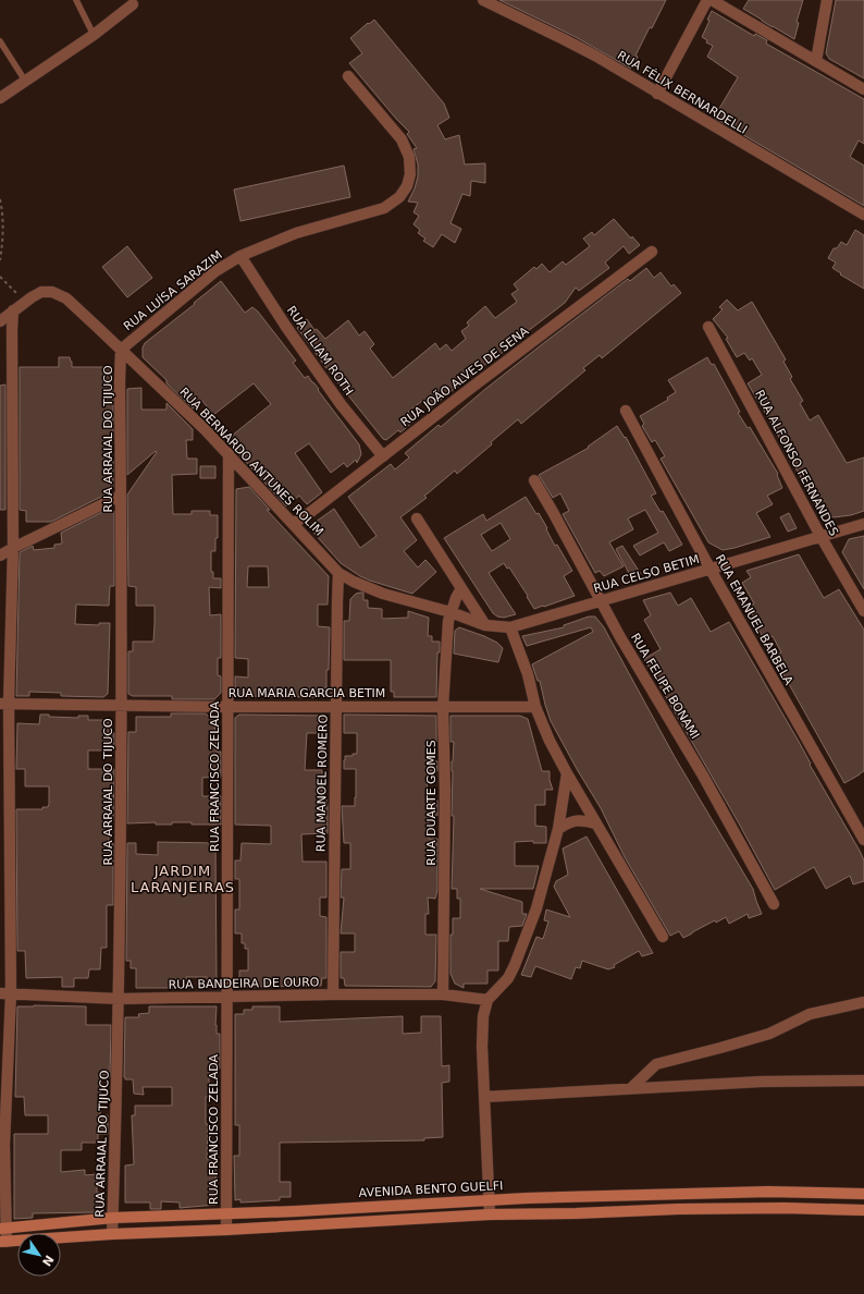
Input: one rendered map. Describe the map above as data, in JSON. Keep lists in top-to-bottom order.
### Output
{
  "streets": {
    "main road": ["AVENIDA BENTO GUELFI"],
    "street": [
      "RUA FÉLIX BERNARDELLI",
      "RUA LUÍSA SARAZIM",
      "RUA LILIAM ROTH",
      "RUA JOÃO ALVES DE SENA",
      "RUA ARRAIAL DO TIJUCO",
      "RUA BERNARDO ANTUNES ROLIM",
      "RUA ALFONSO FERNANDES",
      "RUA CELSO BETIM",
      "RUA EMANUEL BARBELA",
      "RUA FELIPE BONAMI",
      "RUA MARIA GARCIA BETIM",
      "RUA FRANCISCO ZELADA",
      "RUA MANOEL ROMERO",
      "RUA DUARTE GOMES",
      "RUA BANDEIRA DE OURO"
    ]
  },
  "crossings": [
    ["RUA LUÍSA SARAZIM", "RUA LILIAM ROTH"],
    ["RUA LUÍSA SARAZIM", "RUA ARRAIAL DO TIJUCO"],
    ["RUA LUÍSA SARAZIM", "RUA BERNARDO ANTUNES ROLIM"],
    ["RUA LILIAM ROTH", "RUA JOÃO ALVES DE SENA"],
    ["RUA JOÃO ALVES DE SENA", "RUA BERNARDO ANTUNES ROLIM"],
    ["RUA ARRAIAL DO TIJUCO", "RUA BERNARDO ANTUNES ROLIM"],
    ["RUA ARRAIAL DO TIJUCO", "RUA MARIA GARCIA BETIM"],
    ["RUA ARRAIAL DO TIJUCO", "RUA BANDEIRA DE OURO"],
    ["RUA ARRAIAL DO TIJUCO", "AVENIDA BENTO GUELFI"],
    ["RUA BERNARDO ANTUNES ROLIM", "RUA CELSO BETIM"],
    ["RUA BERNARDO ANTUNES ROLIM", "RUA FRANCISCO ZELADA"],
    ["RUA BERNARDO ANTUNES ROLIM", "RUA MANOEL ROMERO"],
    ["RUA BERNARDO ANTUNES ROLIM", "RUA DUARTE GOMES"],
    ["RUA ALFONSO FERNANDES", "RUA CELSO BETIM"],
    ["RUA CELSO BETIM", "RUA EMANUEL BARBELA"],
    ["RUA CELSO BETIM", "RUA FELIPE BONAMI"],
    ["RUA MARIA GARCIA BETIM", "RUA FRANCISCO ZELADA"],
    ["RUA MARIA GARCIA BETIM", "RUA MANOEL ROMERO"],
    ["RUA MARIA GARCIA BETIM", "RUA DUARTE GOMES"],
    ["RUA FRANCISCO ZELADA", "RUA BANDEIRA DE OURO"],
    ["RUA FRANCISCO ZELADA", "AVENIDA BENTO GUELFI"],
    ["RUA MANOEL ROMERO", "RUA BANDEIRA DE OURO"],
    ["RUA DUARTE GOMES", "RUA BANDEIRA DE OURO"]
  ],
  "districts": ["JARDIM LARANJEIRAS"],
  "north": "bottom right"
}
